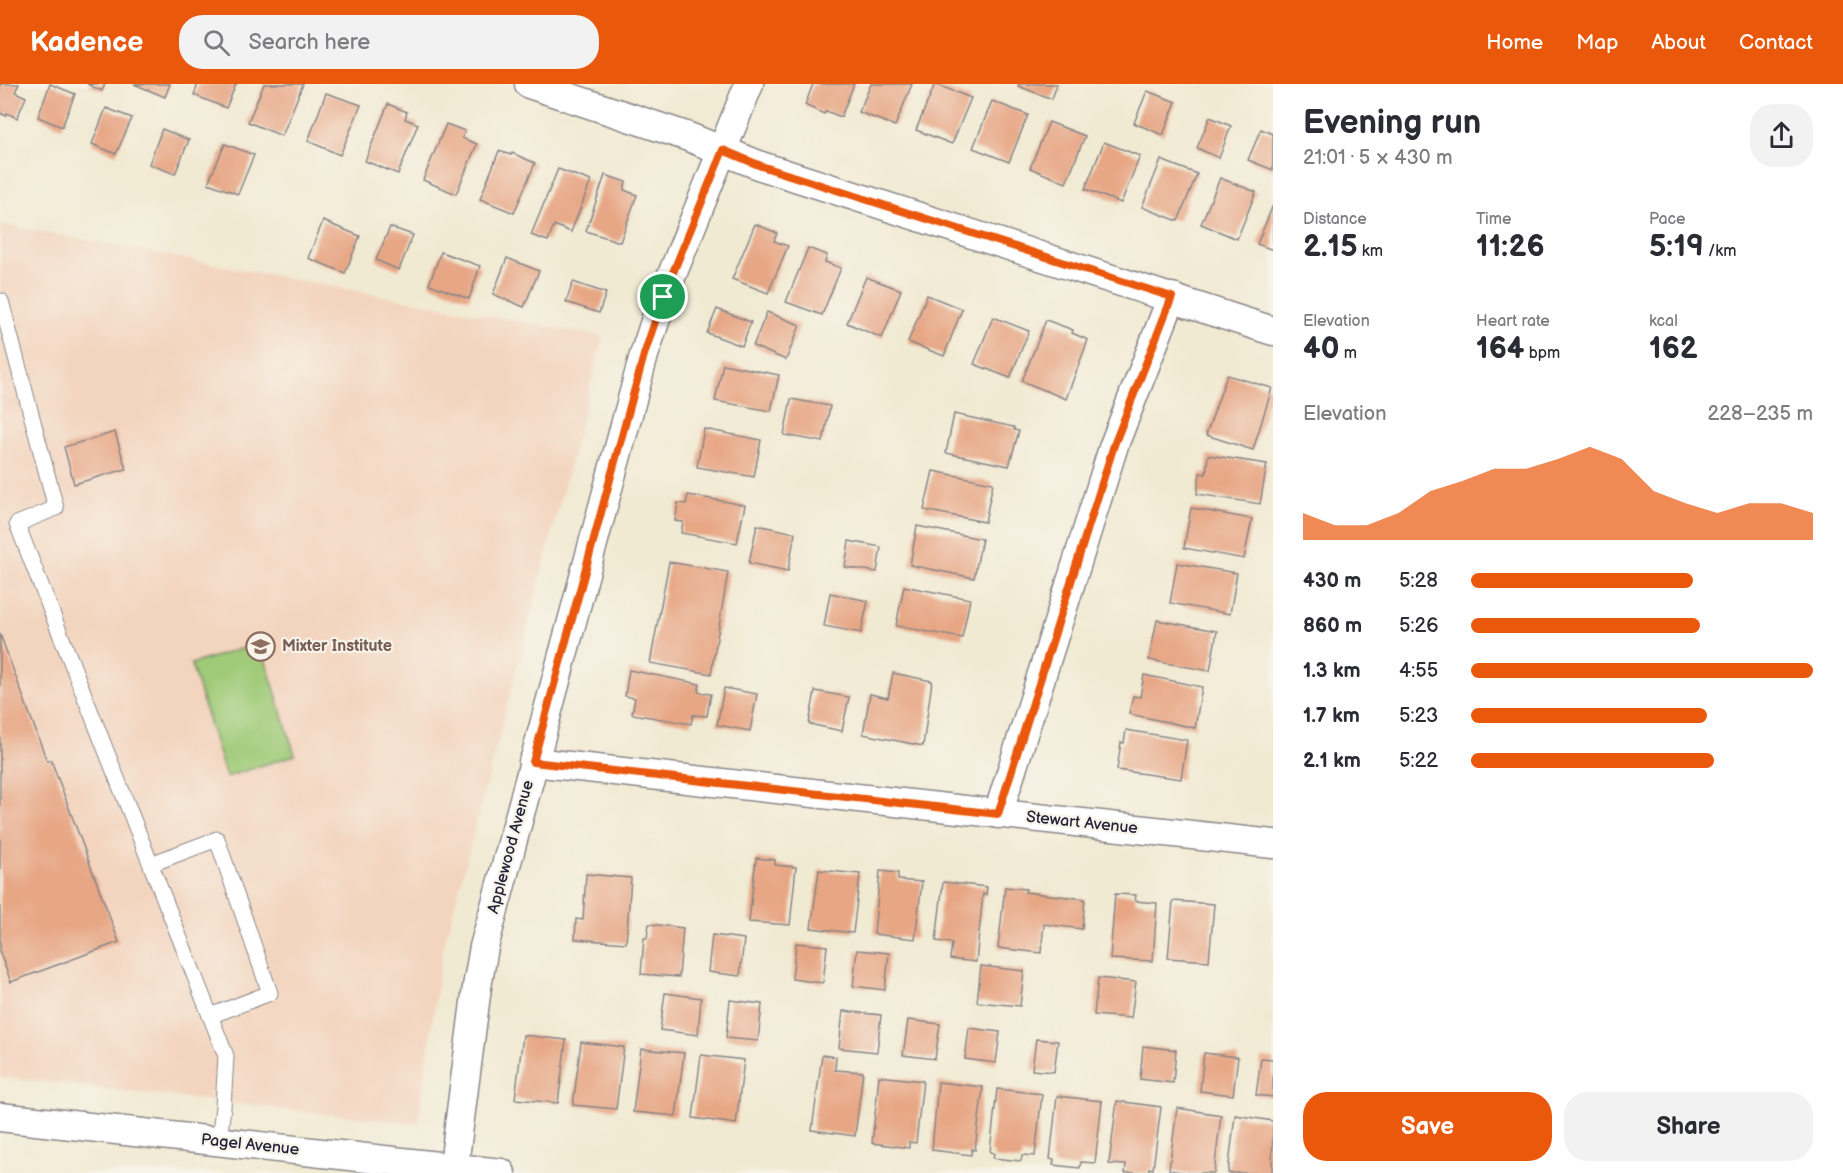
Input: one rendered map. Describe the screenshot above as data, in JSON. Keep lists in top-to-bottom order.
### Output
{
  "streets": {
    "street": ["Stewart Avenue", "Applewood Avenue", "Pagel Avenue"]
  },
  "crossings": [
    ["Stewart Avenue", "Applewood Avenue"],
    ["Applewood Avenue", "Pagel Avenue"]
  ],
  "places": {
    "school or university": ["Mixter Institute"]
  },
  "page": {
    "header": "Kadence",
    "search": "Search here",
    "nav": [
      "Home",
      "Map",
      "About",
      "Contact"
    ],
    "heading": ["Evening run", "21:01 · 5 × 430 m"],
    "stats": [
      ["Distance", "2.15 km"],
      ["Time", "11:26"],
      ["Pace", "5:19 /km"],
      ["Elevation", "40 m"],
      ["Heart rate", "164 bpm"],
      ["kcal", "162"]
    ],
    "chart": ["Elevation", "228–235 m"],
    "list": [
      {
        "name": "430 m",
        "note": "5:28"
      },
      {
        "name": "860 m",
        "note": "5:26"
      },
      {
        "name": "1.3 km",
        "note": "4:55"
      },
      {
        "name": "1.7 km",
        "note": "5:23"
      },
      {
        "name": "2.1 km",
        "note": "5:22"
      }
    ],
    "buttons": ["Save", "Share"]
  }
}
